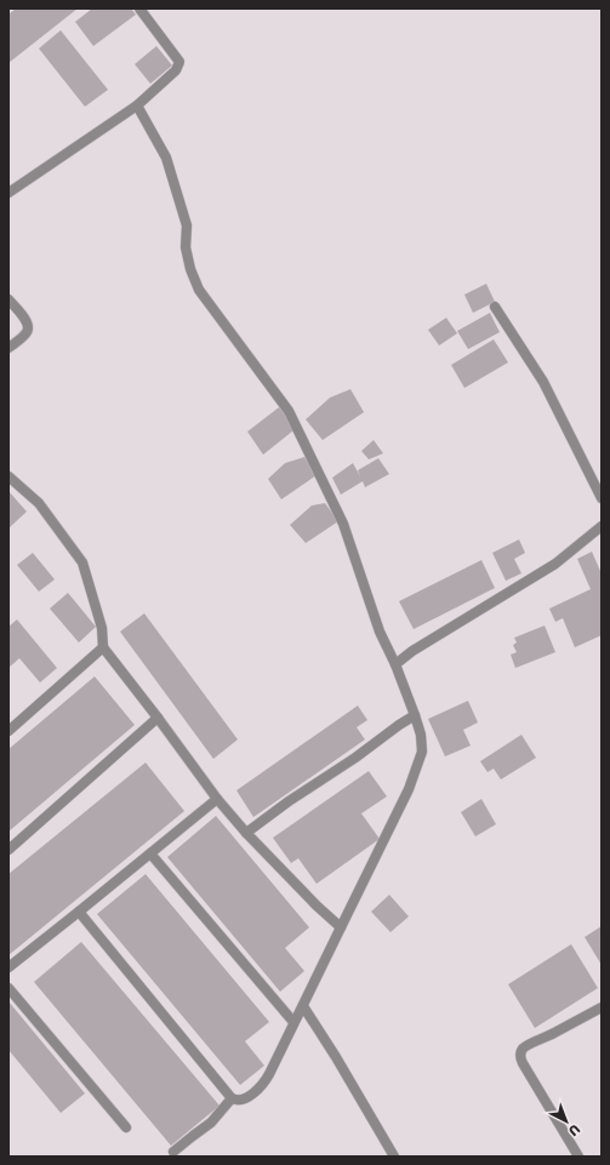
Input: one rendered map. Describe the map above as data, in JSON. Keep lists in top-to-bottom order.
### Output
{
  "north": "bottom right"
}
